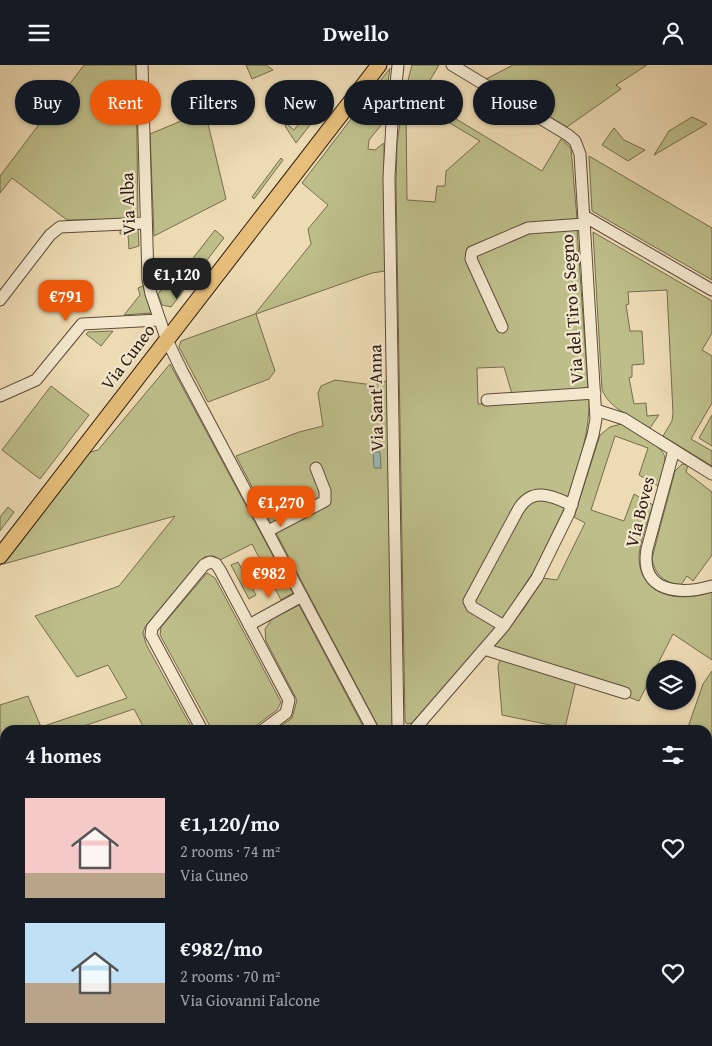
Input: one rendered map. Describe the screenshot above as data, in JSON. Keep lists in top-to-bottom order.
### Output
{
  "streets": {
    "main road": ["Via Cuneo"],
    "street": [
      "Via Alba",
      "Via del Tiro a Segno",
      "Via Sant'Anna",
      "Via Boves"
    ]
  },
  "crossings": [
    ["Via Alba", "Via Cuneo"]
  ],
  "page": {
    "header": "Dwello",
    "chip": [
      "Buy",
      "Rent",
      "Filters",
      "New",
      "Apartment",
      "House"
    ],
    "price": [
      "€1,120",
      "€791",
      "€1,270",
      "€982"
    ],
    "heading": "4 homes",
    "list": [
      {
        "name": "€1,120/mo",
        "note": "2 rooms · 74 m² · Via Cuneo"
      },
      {
        "name": "€982/mo",
        "note": "2 rooms · 70 m² · Via Giovanni Falcone"
      }
    ]
  }
}
